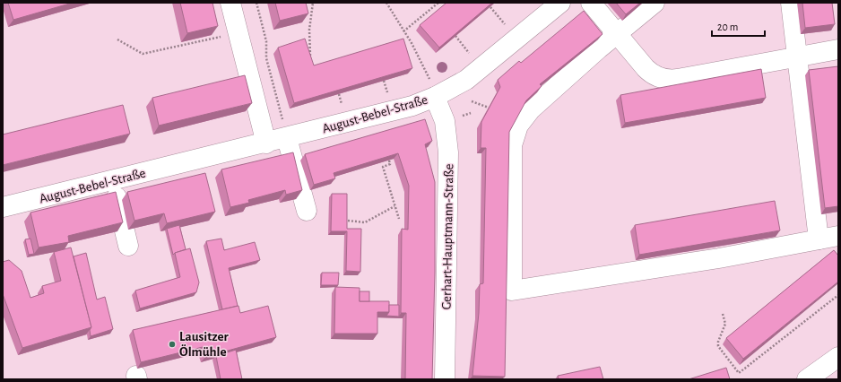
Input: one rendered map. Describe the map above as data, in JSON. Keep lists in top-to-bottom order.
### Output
{
  "streets": {
    "street": ["August-Bebel-Straße", "Gerhart-Hauptmann-Straße"]
  },
  "crossings": [
    ["August-Bebel-Straße", "Gerhart-Hauptmann-Straße"]
  ],
  "places": ["Lausitzer Ölmühle"],
  "scale_bar": "20 m"
}
